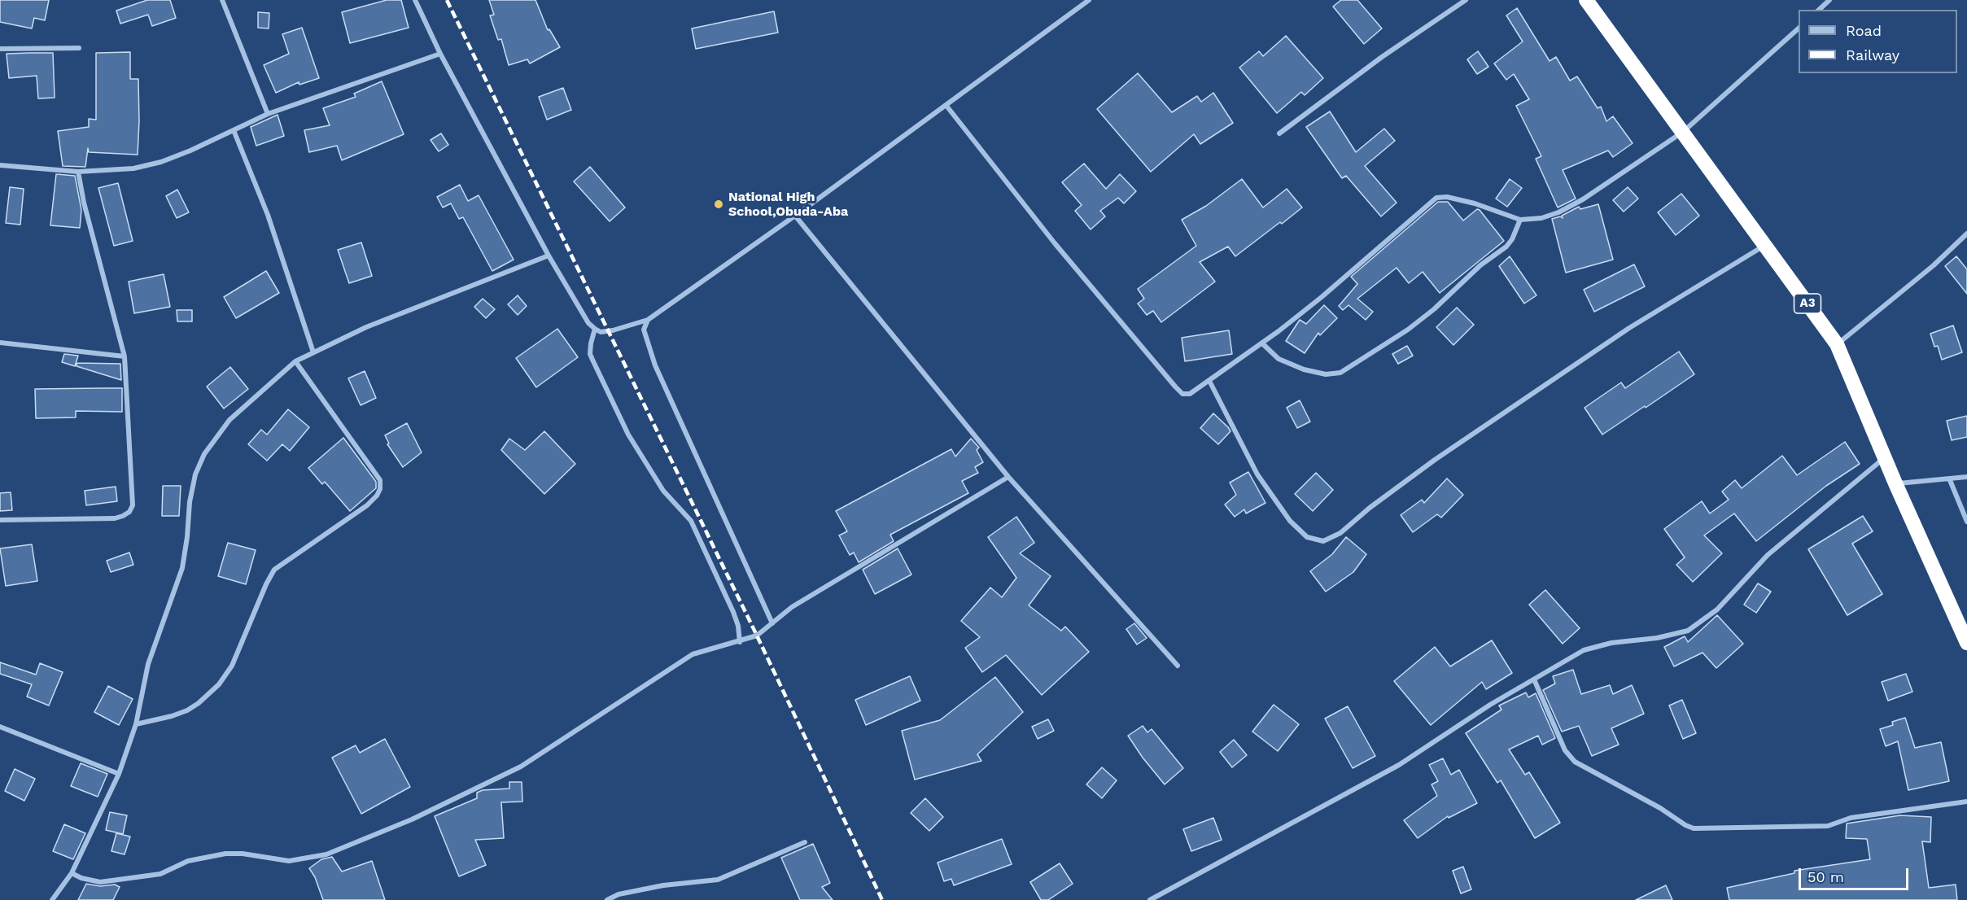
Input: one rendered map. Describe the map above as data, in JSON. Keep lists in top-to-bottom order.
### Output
{
  "streets": {
    "highway": ["A3"]
  },
  "places": ["National High School,Obuda-Aba"],
  "legend": ["Road", "Railway"],
  "scale_bar": "50 m"
}
